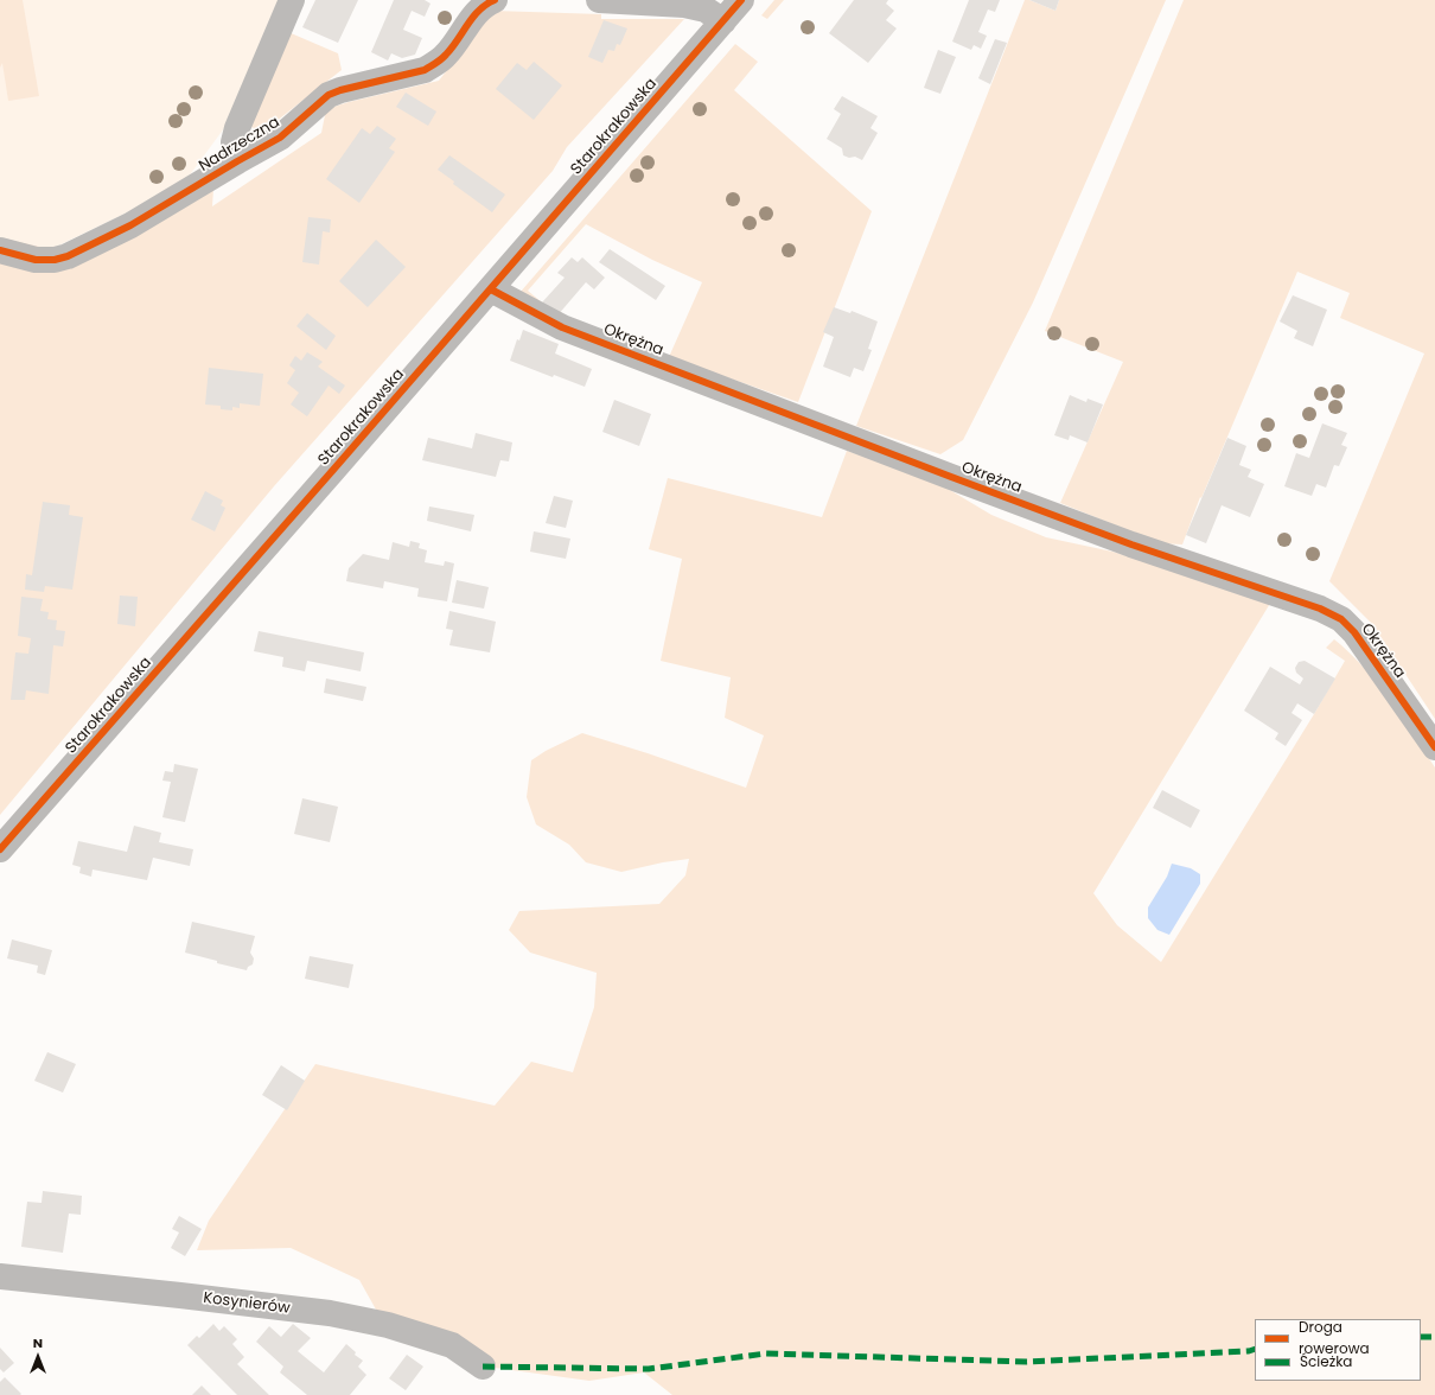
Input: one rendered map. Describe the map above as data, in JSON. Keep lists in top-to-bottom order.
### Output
{
  "streets": {
    "street": [
      "Starokrakowska",
      "Nadrzeczna",
      "Okrężna",
      "Kosynierów"
    ]
  },
  "crossings": [
    ["Starokrakowska", "Okrężna"]
  ],
  "legend": ["Droga rowerowa", "Ścieżka"],
  "north": "top"
}
